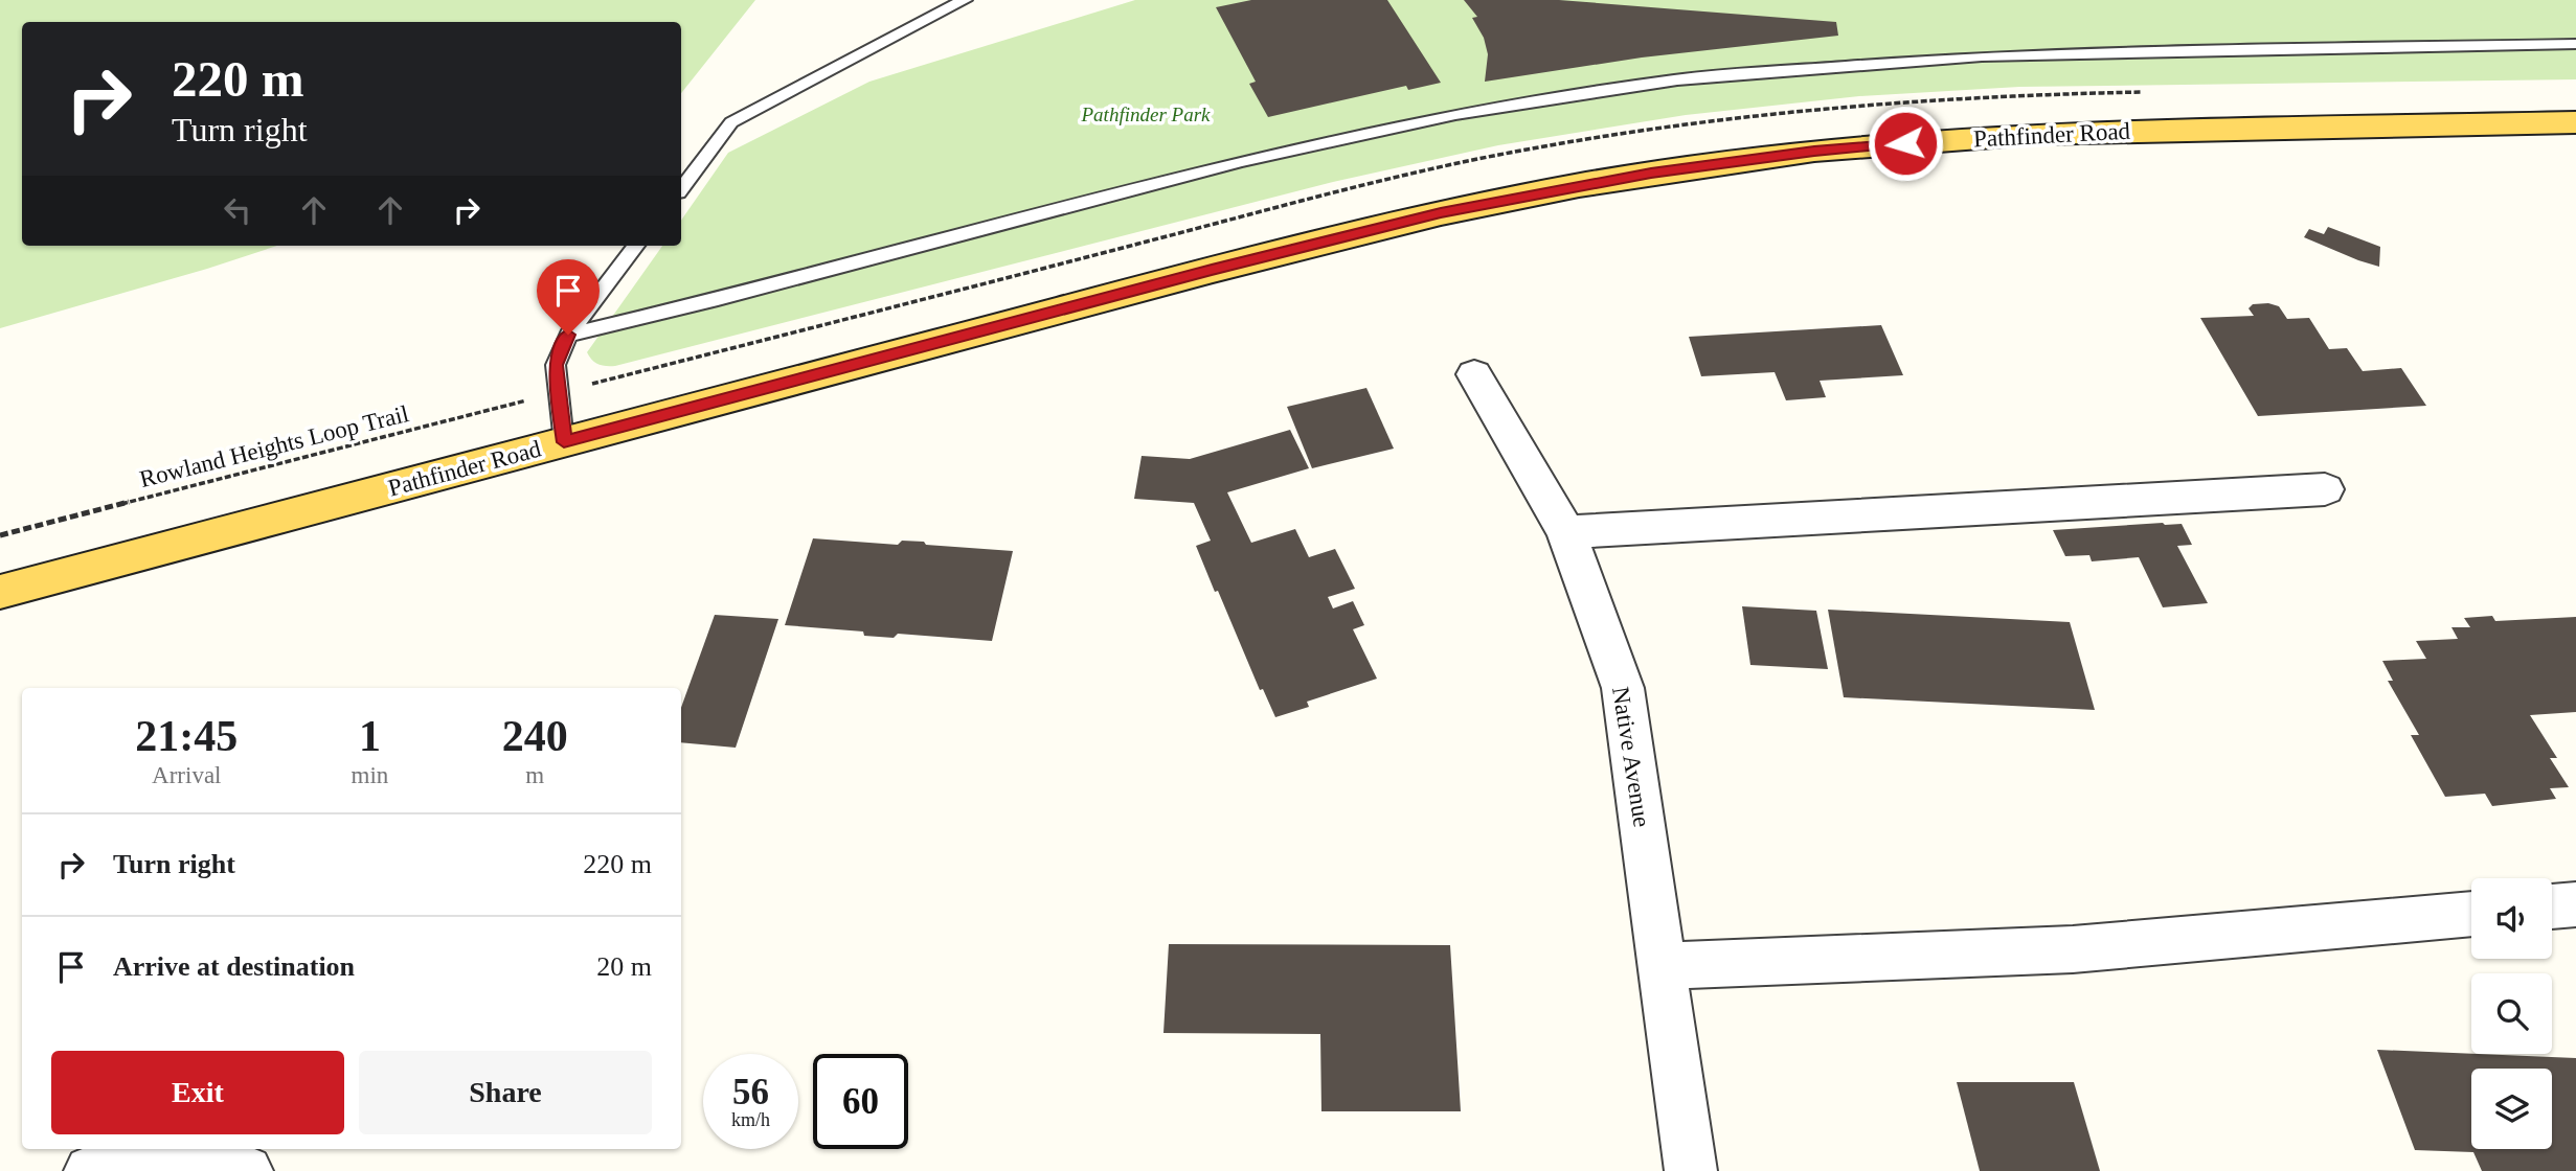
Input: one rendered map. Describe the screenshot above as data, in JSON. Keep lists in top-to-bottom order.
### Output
{
  "streets": {
    "main road": ["Pathfinder Road"],
    "street": ["Native Avenue"],
    "path": ["Rowland Heights Loop Trail"]
  },
  "parks": ["Pathfinder Park"],
  "page": {
    "turn": ["220 m", "Turn right"],
    "eta": [
      "21:45",
      "Arrival",
      "1",
      "min",
      "240",
      "m"
    ],
    "list": [
      {
        "name": "Turn right",
        "value": "220 m"
      },
      {
        "name": "Arrive at destination",
        "value": "20 m"
      }
    ],
    "buttons": ["Exit", "Share"],
    "speed": "56 km/h",
    "limit": "60"
  }
}
